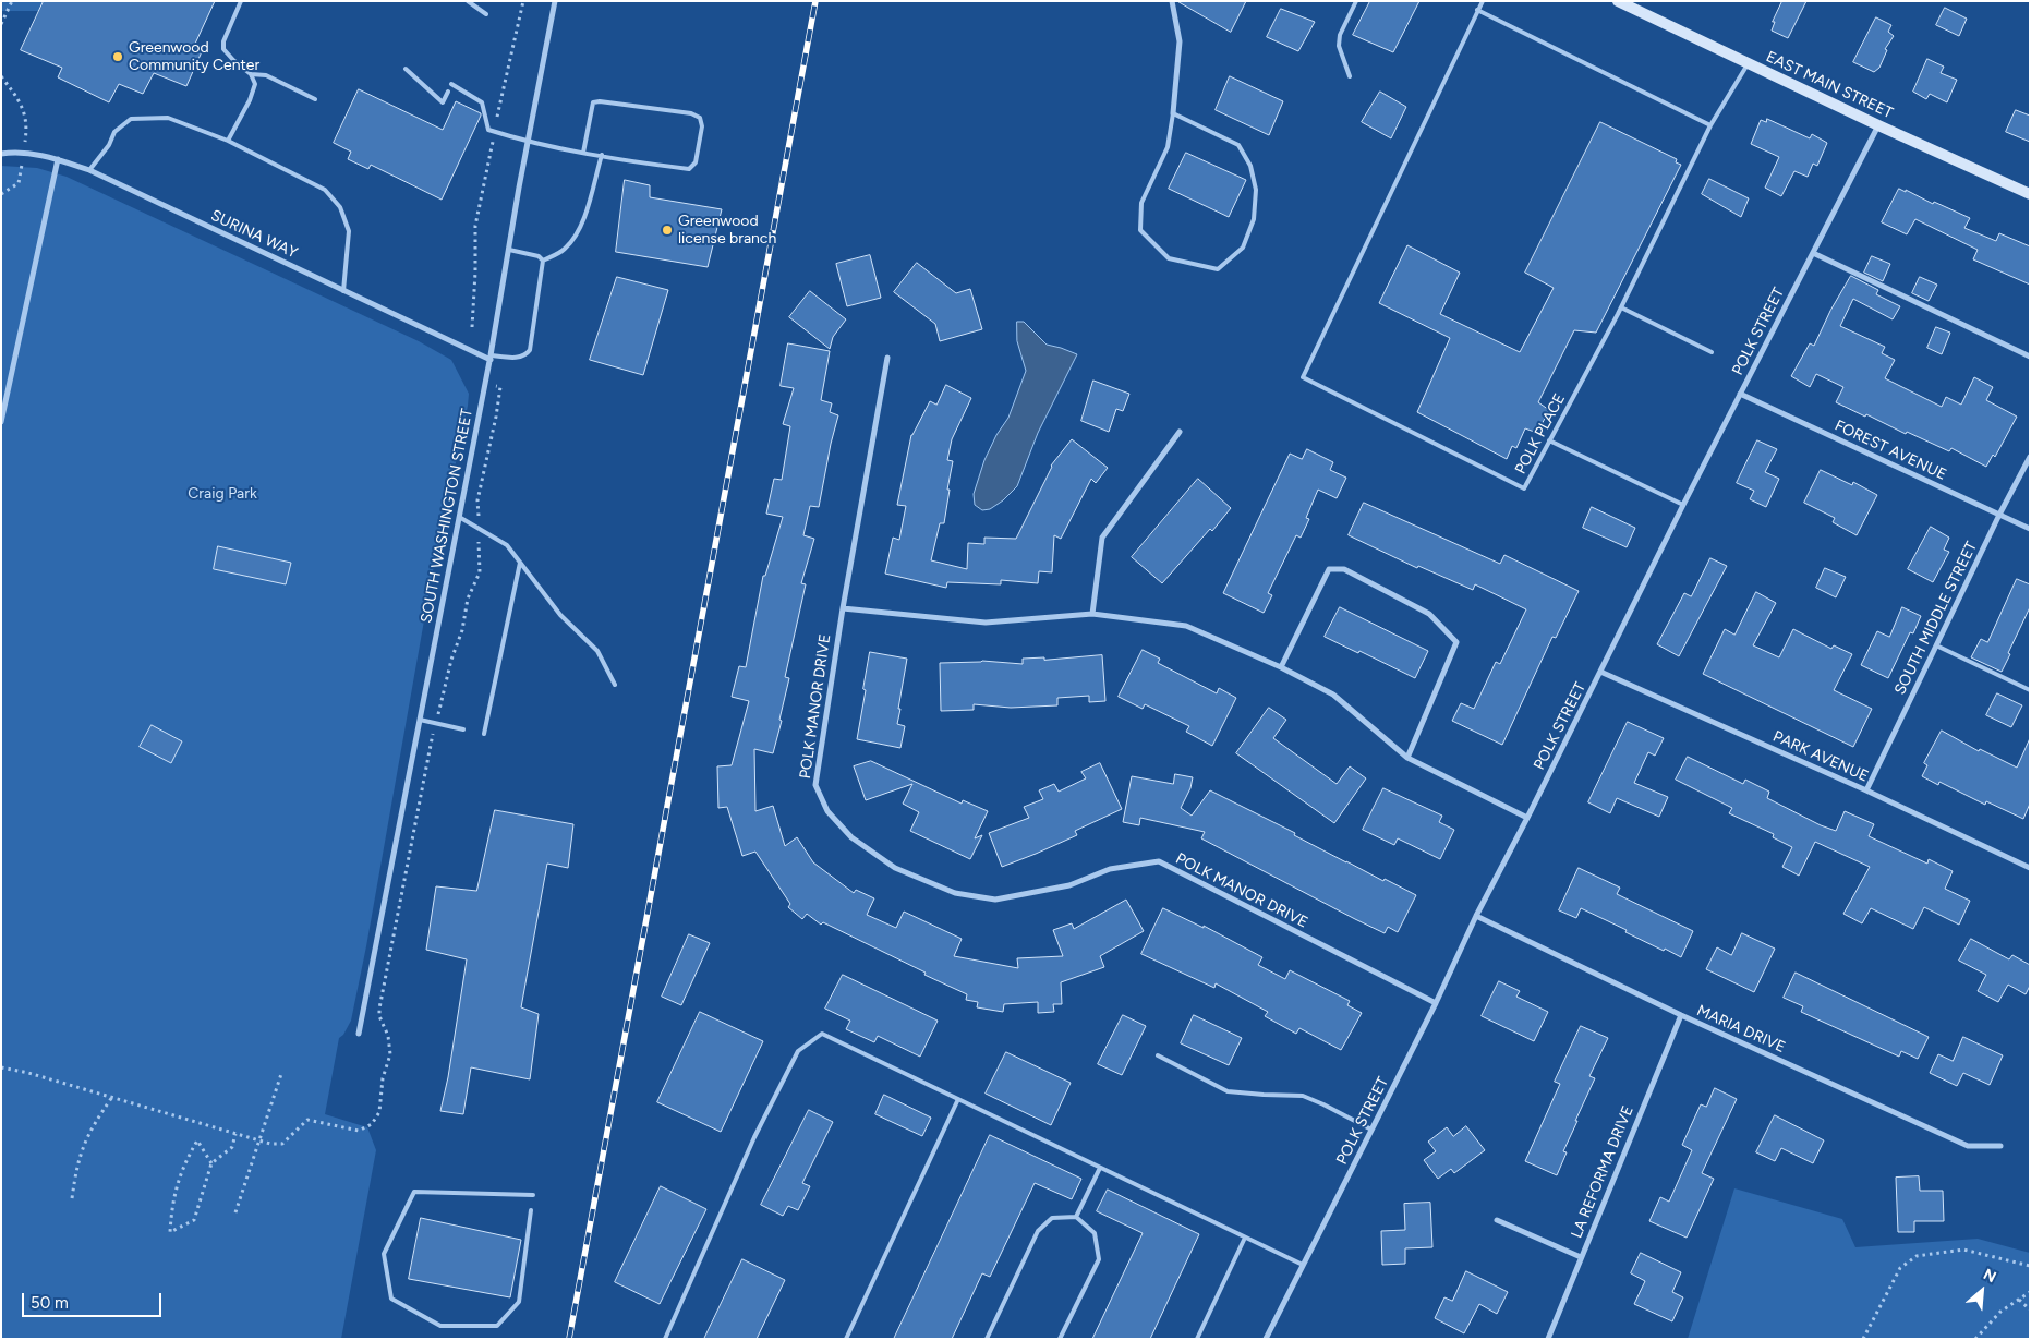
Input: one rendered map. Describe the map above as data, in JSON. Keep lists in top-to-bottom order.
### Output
{
  "streets": {
    "main road": ["EAST MAIN STREET"],
    "street": [
      "SURINA WAY",
      "POLK STREET",
      "FOREST AVENUE",
      "SOUTH WASHINGTON STREET",
      "SOUTH MIDDLE STREET",
      "POLK MANOR DRIVE",
      "PARK AVENUE",
      "MARIA DRIVE",
      "LA REFORMA DRIVE"
    ],
    "lane": ["POLK PLACE"]
  },
  "crossings": [
    ["EAST MAIN STREET", "POLK STREET"],
    ["EAST MAIN STREET", "POLK PLACE"],
    ["SURINA WAY", "SOUTH WASHINGTON STREET"],
    ["POLK STREET", "FOREST AVENUE"],
    ["POLK STREET", "POLK MANOR DRIVE"],
    ["POLK STREET", "PARK AVENUE"],
    ["POLK STREET", "MARIA DRIVE"],
    ["FOREST AVENUE", "SOUTH MIDDLE STREET"],
    ["SOUTH MIDDLE STREET", "PARK AVENUE"],
    ["MARIA DRIVE", "LA REFORMA DRIVE"]
  ],
  "parks": ["Craig Park"],
  "places": ["Greenwood Community Center", "Greenwood license branch"],
  "scale_bar": "50 m",
  "north": "top right"
}
